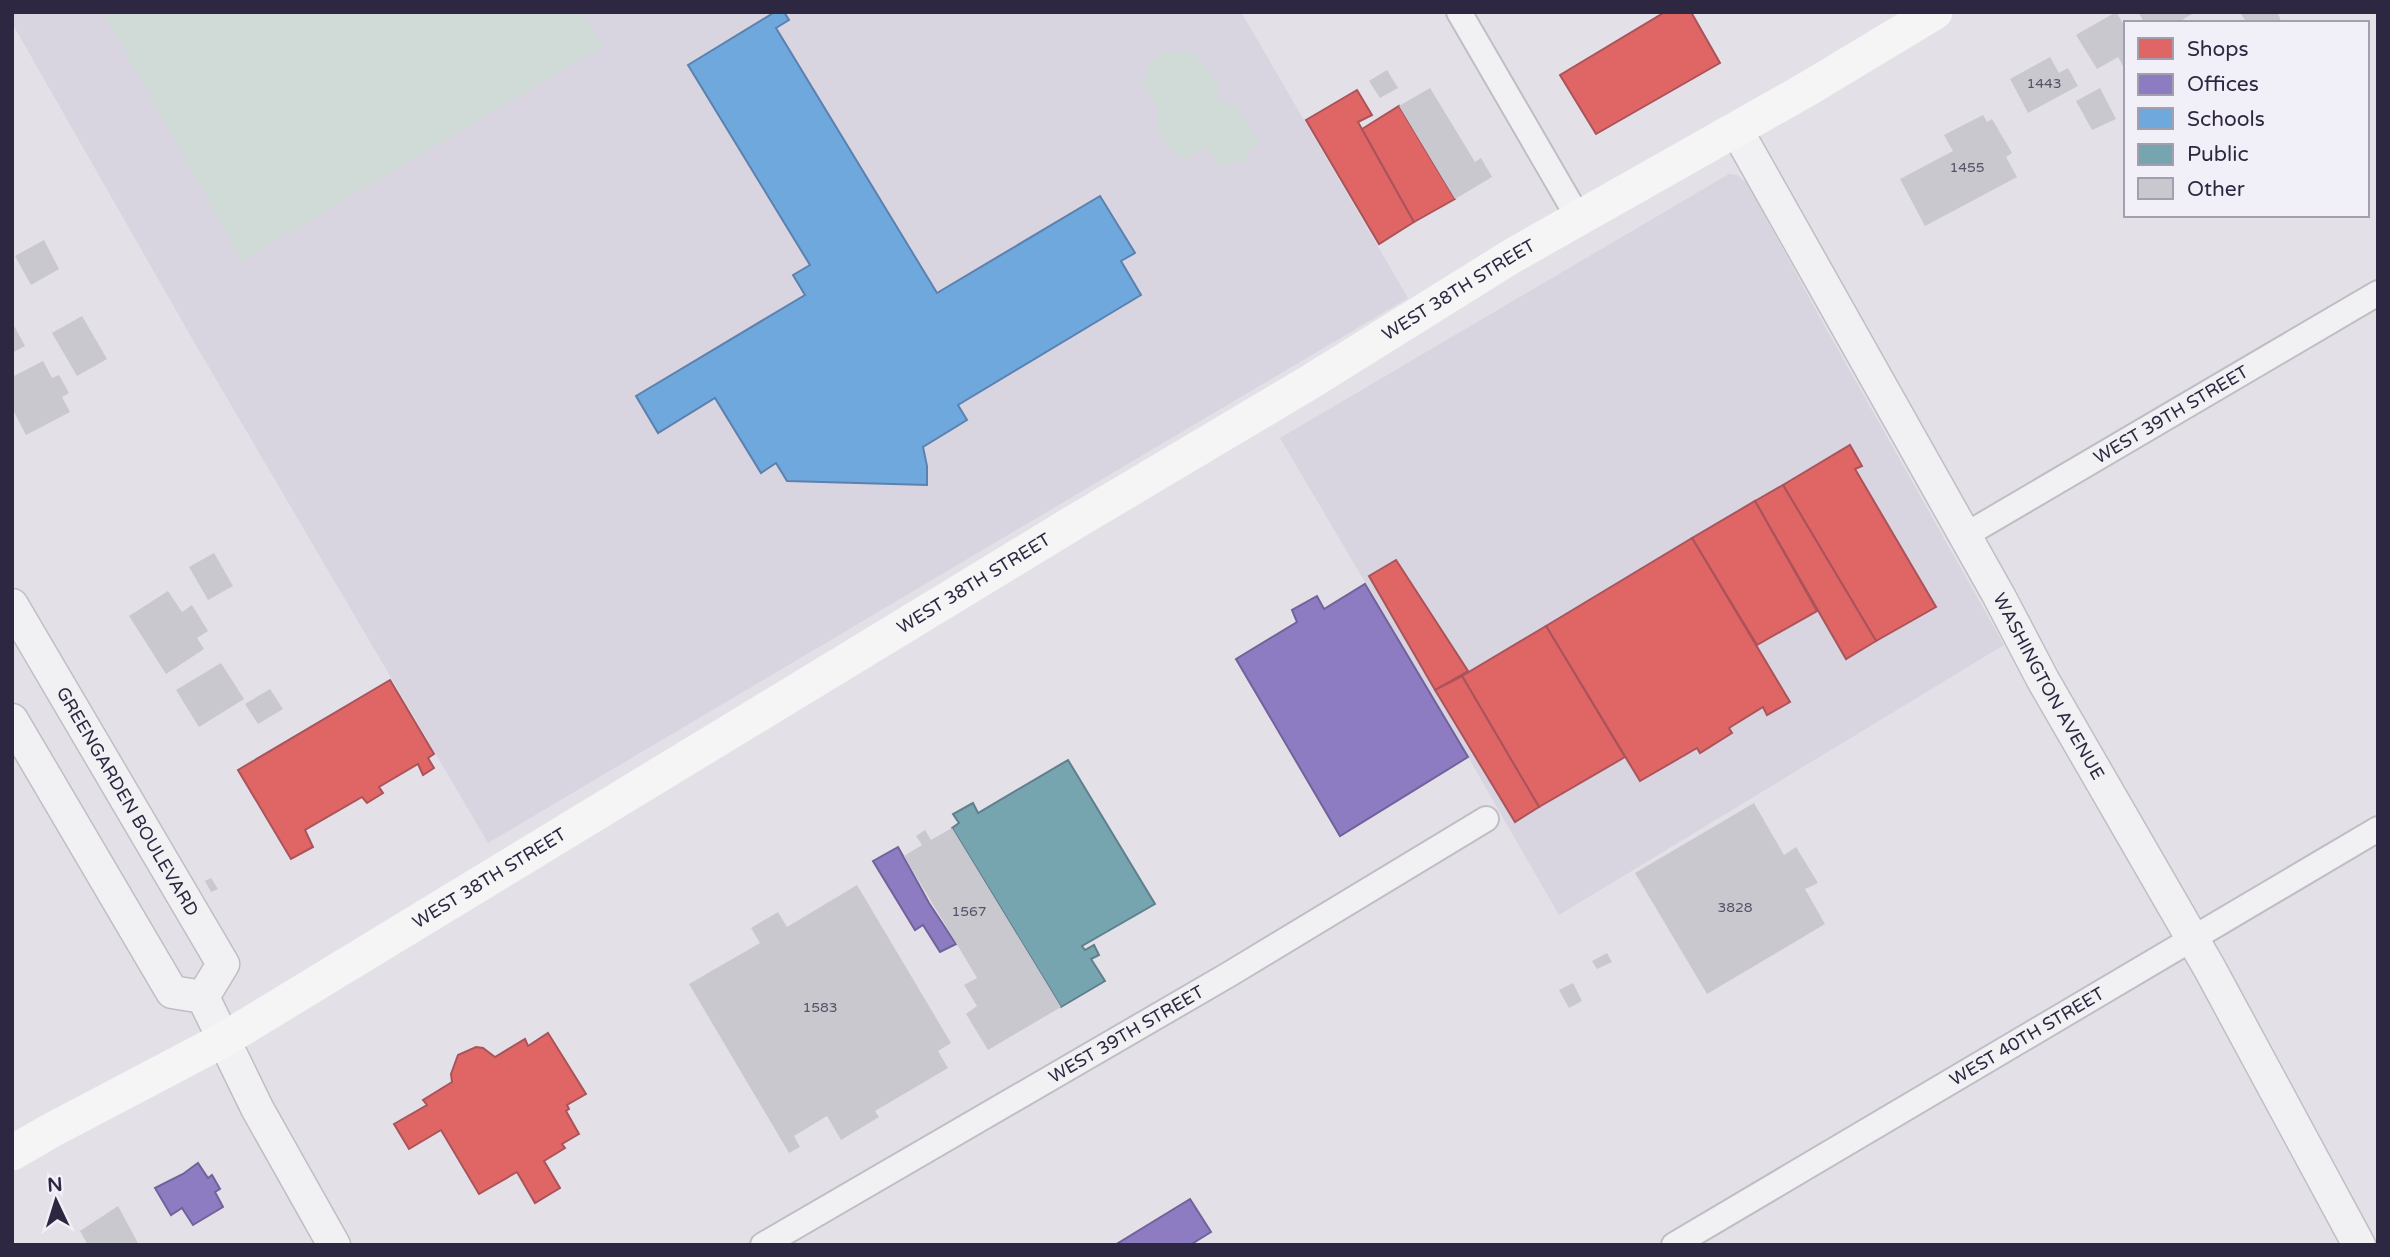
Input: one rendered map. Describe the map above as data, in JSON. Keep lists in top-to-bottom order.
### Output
{
  "streets": {
    "main road": ["WEST 38TH STREET"],
    "street": [
      "WEST 39TH STREET",
      "WASHINGTON AVENUE",
      "GREENGARDEN BOULEVARD",
      "WEST 40TH STREET"
    ]
  },
  "crossings": [
    ["WEST 38TH STREET", "WASHINGTON AVENUE"],
    ["WEST 39TH STREET", "WASHINGTON AVENUE"],
    ["WASHINGTON AVENUE", "WEST 40TH STREET"]
  ],
  "house_numbers": [
    "1443",
    "1455",
    "3828",
    "1567",
    "1583"
  ],
  "legend": [
    "Shops",
    "Offices",
    "Schools",
    "Public",
    "Other"
  ],
  "north": "top"
}
